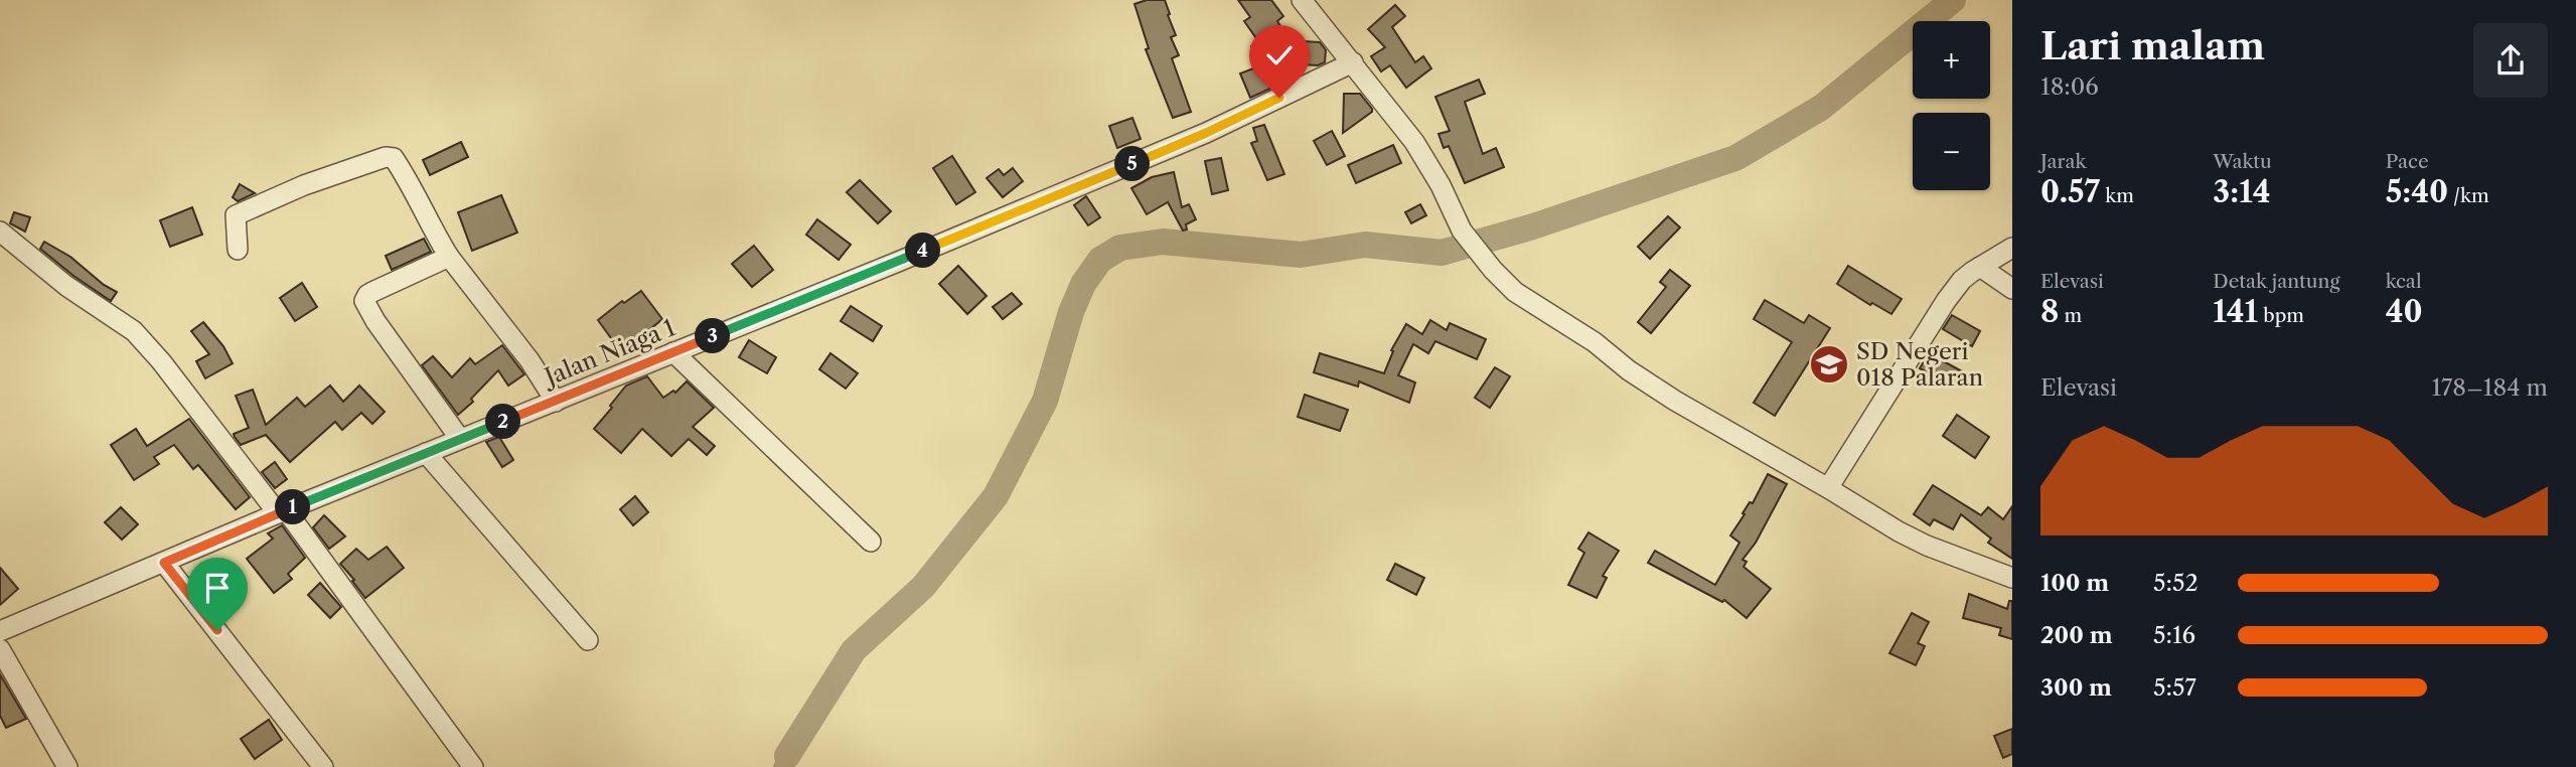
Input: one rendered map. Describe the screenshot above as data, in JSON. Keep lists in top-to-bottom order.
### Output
{
  "streets": {
    "street": ["Jalan Niaga 1"]
  },
  "places": {
    "school or university": ["SD Negeri 018 Palaran"]
  },
  "page": {
    "heading": ["Lari malam", "18:06"],
    "map_buttons": ["+", "−"],
    "stats": [
      ["Jarak", "0.57 km"],
      ["Waktu", "3:14"],
      ["Pace", "5:40 /km"],
      ["Elevasi", "8 m"],
      ["Detak jantung", "141 bpm"],
      ["kcal", "40"]
    ],
    "pins": [
      "5",
      "4",
      "3",
      "2",
      "1"
    ],
    "chart": ["Elevasi", "178–184 m"],
    "list": [
      {
        "name": "100 m",
        "note": "5:52"
      },
      {
        "name": "200 m",
        "note": "5:16"
      },
      {
        "name": "300 m",
        "note": "5:57"
      }
    ]
  }
}
